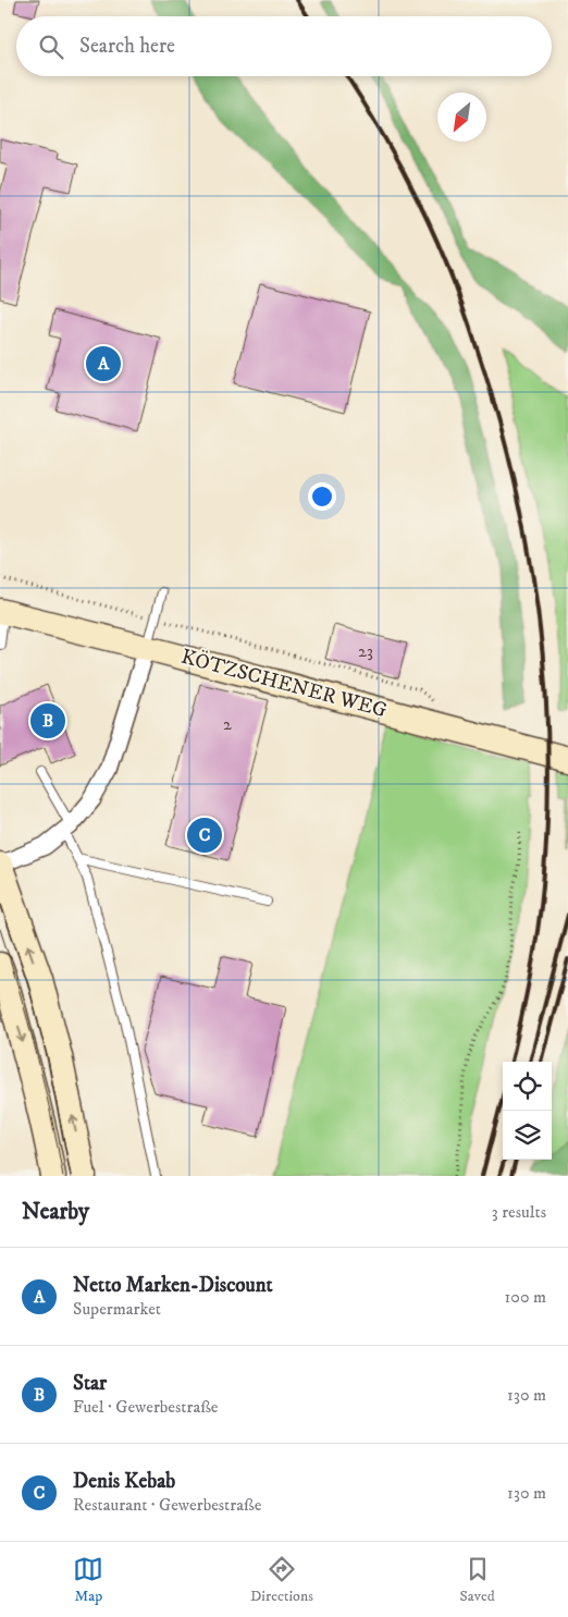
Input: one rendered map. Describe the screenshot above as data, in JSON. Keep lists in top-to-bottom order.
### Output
{
  "streets": {
    "street": ["KÖTZSCHENER WEG"]
  },
  "house_numbers": ["23", "2"],
  "north": "bottom left",
  "page": {
    "search": "Search here",
    "pins": ["A", "B", "C"],
    "heading": ["Nearby", "3 results"],
    "list": [
      {
        "mark": "A",
        "name": "Netto Marken-Discount",
        "note": "Supermarket",
        "value": "100 m"
      },
      {
        "mark": "B",
        "name": "Star",
        "note": "Fuel · Gewerbestraße",
        "value": "130 m"
      },
      {
        "mark": "C",
        "name": "Denis Kebab",
        "note": "Restaurant · Gewerbestraße",
        "value": "130 m"
      }
    ],
    "nav": ["Map", "Directions", "Saved"]
  }
}
